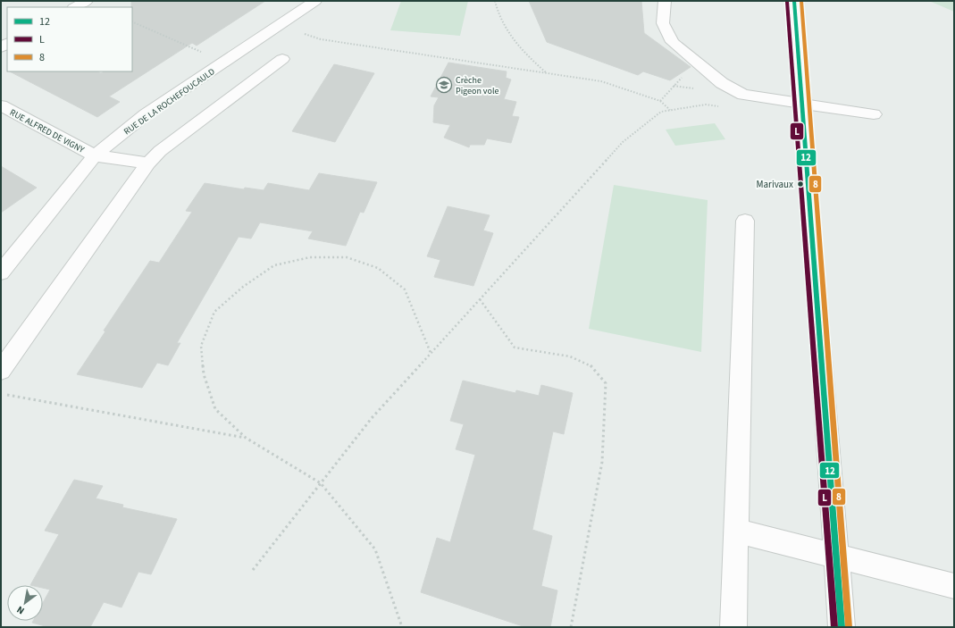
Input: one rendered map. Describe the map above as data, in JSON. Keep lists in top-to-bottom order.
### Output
{
  "streets": {
    "street": ["RUE DE LA ROCHEFOUCAULD", "RUE ALFRED DE VIGNY"]
  },
  "crossings": [
    ["RUE DE LA ROCHEFOUCAULD", "RUE ALFRED DE VIGNY"]
  ],
  "places": {
    "school or university": ["Crèche Pigeon vole"],
    "other": ["Marivaux"]
  },
  "lines": ["transit line 12", "transit line 8", "transit line L"],
  "legend": ["12", "L", "8"],
  "north": "bottom left"
}
